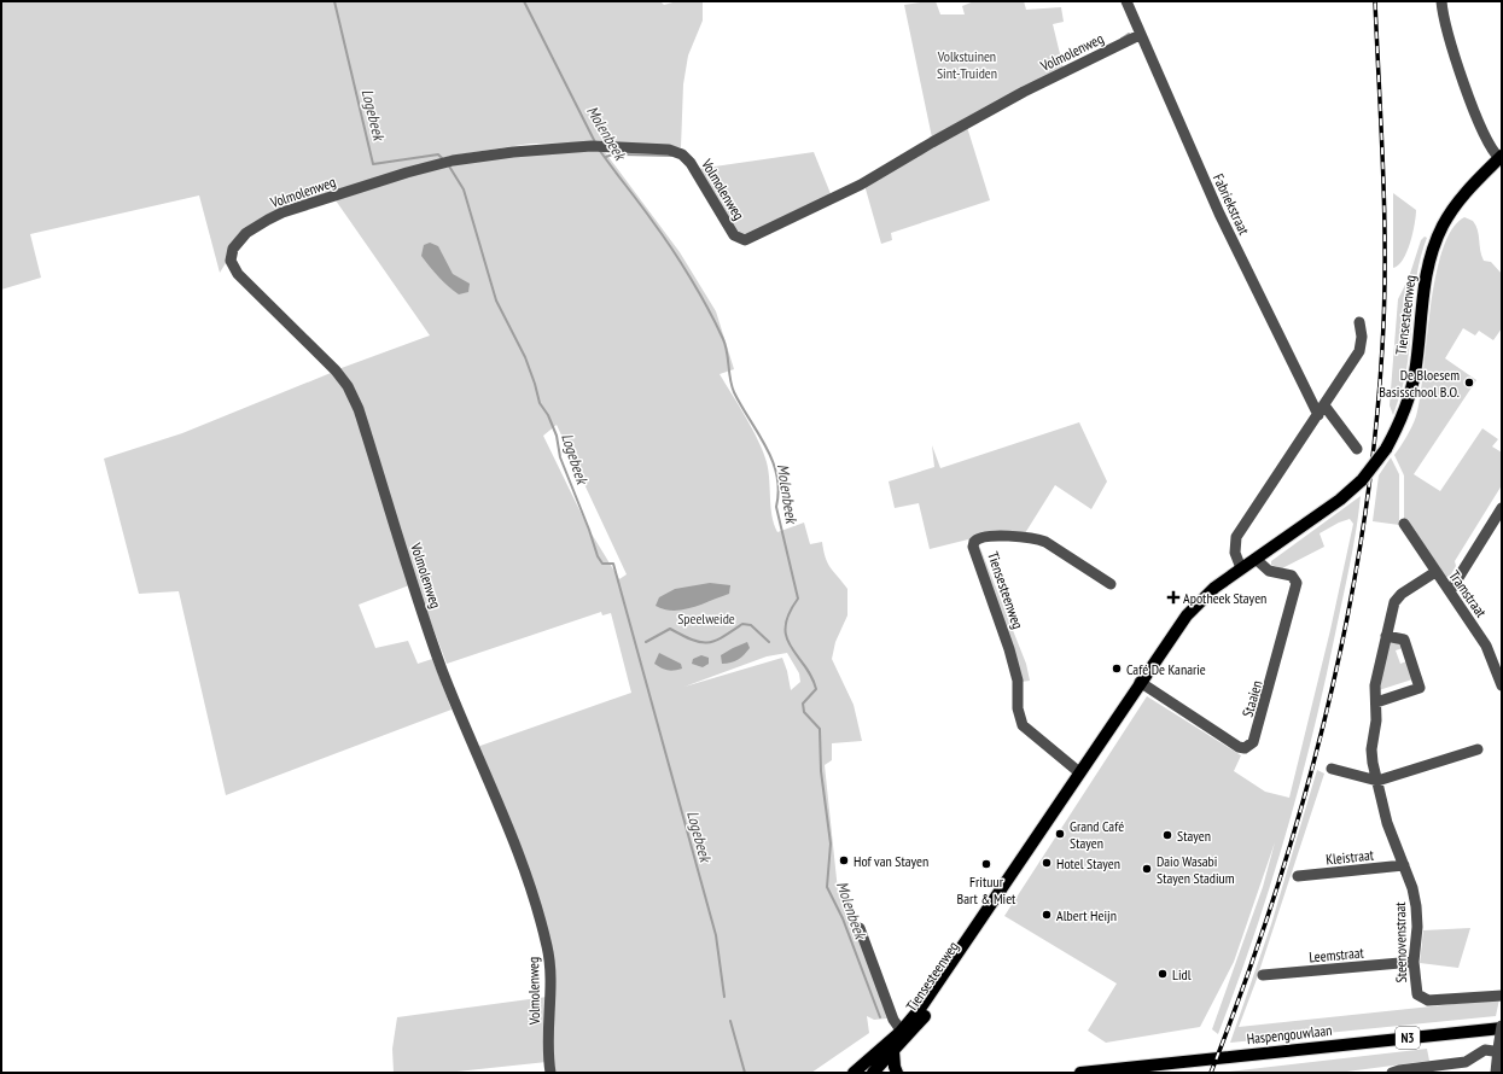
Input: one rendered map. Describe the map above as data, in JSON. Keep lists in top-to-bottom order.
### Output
{
  "streets": {
    "main road": ["Tiensesteenweg", "Haspengouwlaan", "N3"],
    "street": [
      "Volmolenweg",
      "Fabriekstraat",
      "Tramstraat",
      "Staaien",
      "Kleistraat",
      "Steenovenstraat",
      "Leemstraat"
    ]
  },
  "crossings": [
    ["Volmolenweg", "Fabriekstraat"],
    ["Tiensesteenweg", "Staaien"],
    ["Tramstraat", "Steenovenstraat"],
    ["Kleistraat", "Steenovenstraat"],
    ["Steenovenstraat", "Leemstraat"]
  ],
  "water": ["Logebeek", "Molenbeek"],
  "parks": ["Volkstuinen Sint-Truiden", "Speelweide"],
  "places": {
    "other": [
      "De Bloesem Basisschool B.O.",
      "Café De Kanarie",
      "Grand Café Stayen",
      "Stayen",
      "Hof van Stayen",
      "Hotel Stayen",
      "Frituur Bart & Miet",
      "Daio Wasabi Stayen Stadium",
      "Albert Heijn",
      "Lidl"
    ],
    "health": ["Apotheek Stayen"]
  }
}
